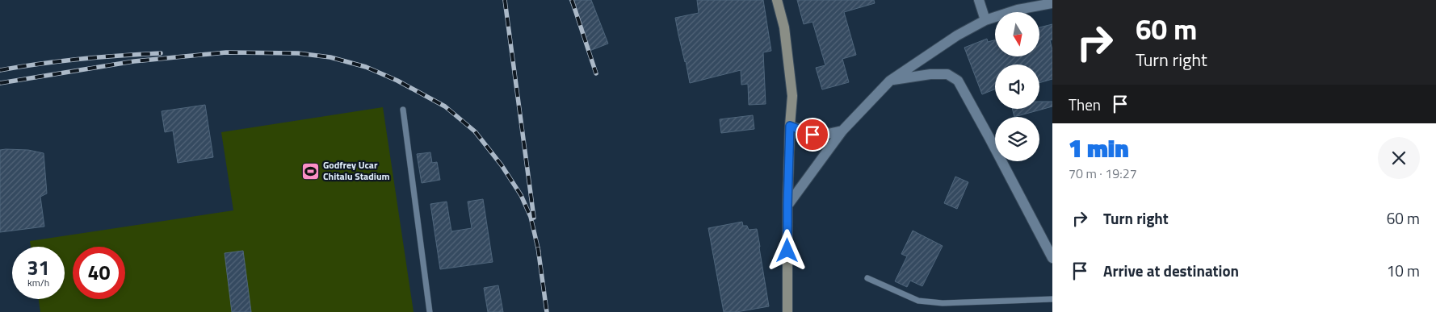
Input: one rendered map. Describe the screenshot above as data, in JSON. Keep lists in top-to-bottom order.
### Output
{
  "places": {
    "sports": ["Godfrey Ucar Chitalu Stadium"]
  },
  "north": "bottom",
  "page": {
    "turn": ["60 m", "Turn right"],
    "then": "Then",
    "heading": ["1 min", "70 m · 19:27"],
    "list": [
      {
        "name": "Turn right",
        "value": "60 m"
      },
      {
        "name": "Arrive at destination",
        "value": "10 m"
      }
    ],
    "speed": "31 km/h",
    "limit": "40"
  }
}
